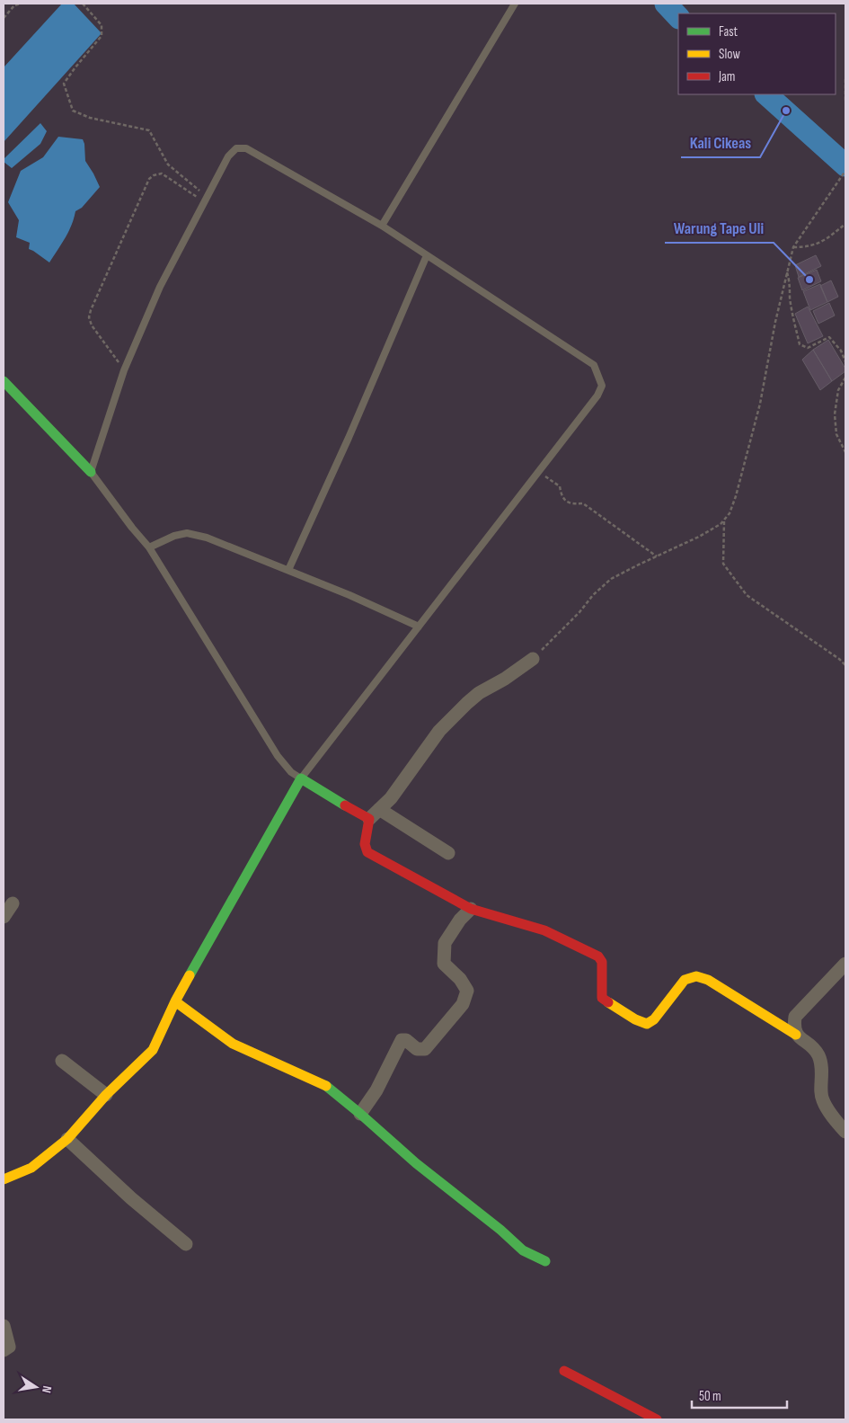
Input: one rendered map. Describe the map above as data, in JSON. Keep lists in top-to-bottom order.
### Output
{
  "places": ["Kali Cikeas", "Warung Tape Uli"],
  "legend": ["Fast", "Slow", "Jam"],
  "scale_bar": "50 m",
  "north": "right"
}
